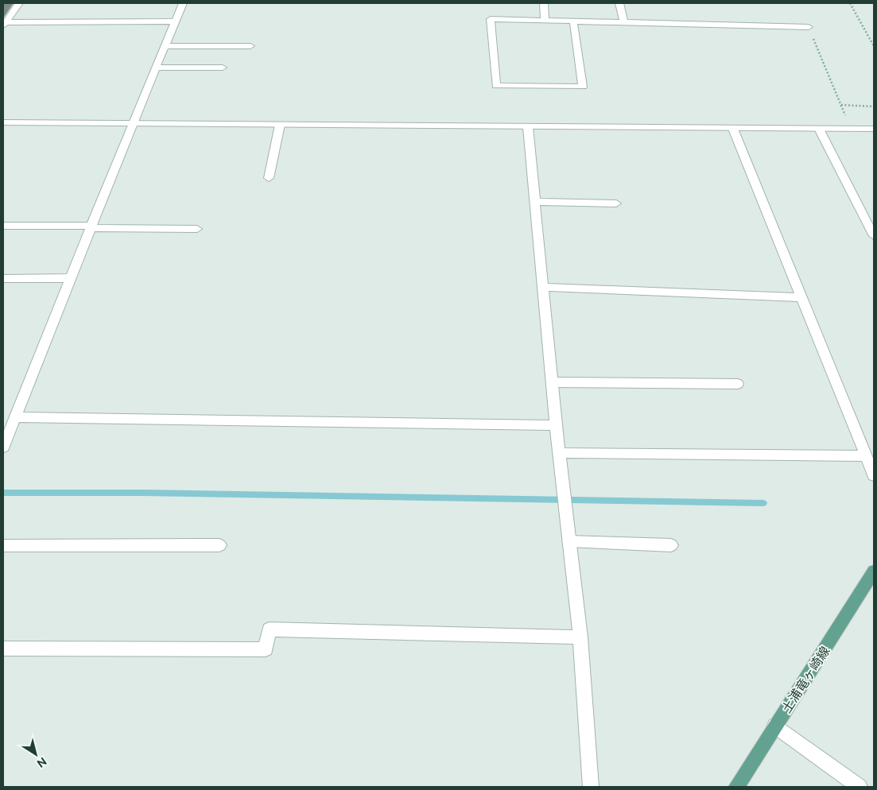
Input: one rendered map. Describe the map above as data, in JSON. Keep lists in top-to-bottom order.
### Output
{
  "streets": {
    "main road": ["土浦竜ヶ崎線"]
  },
  "north": "bottom right"
}
